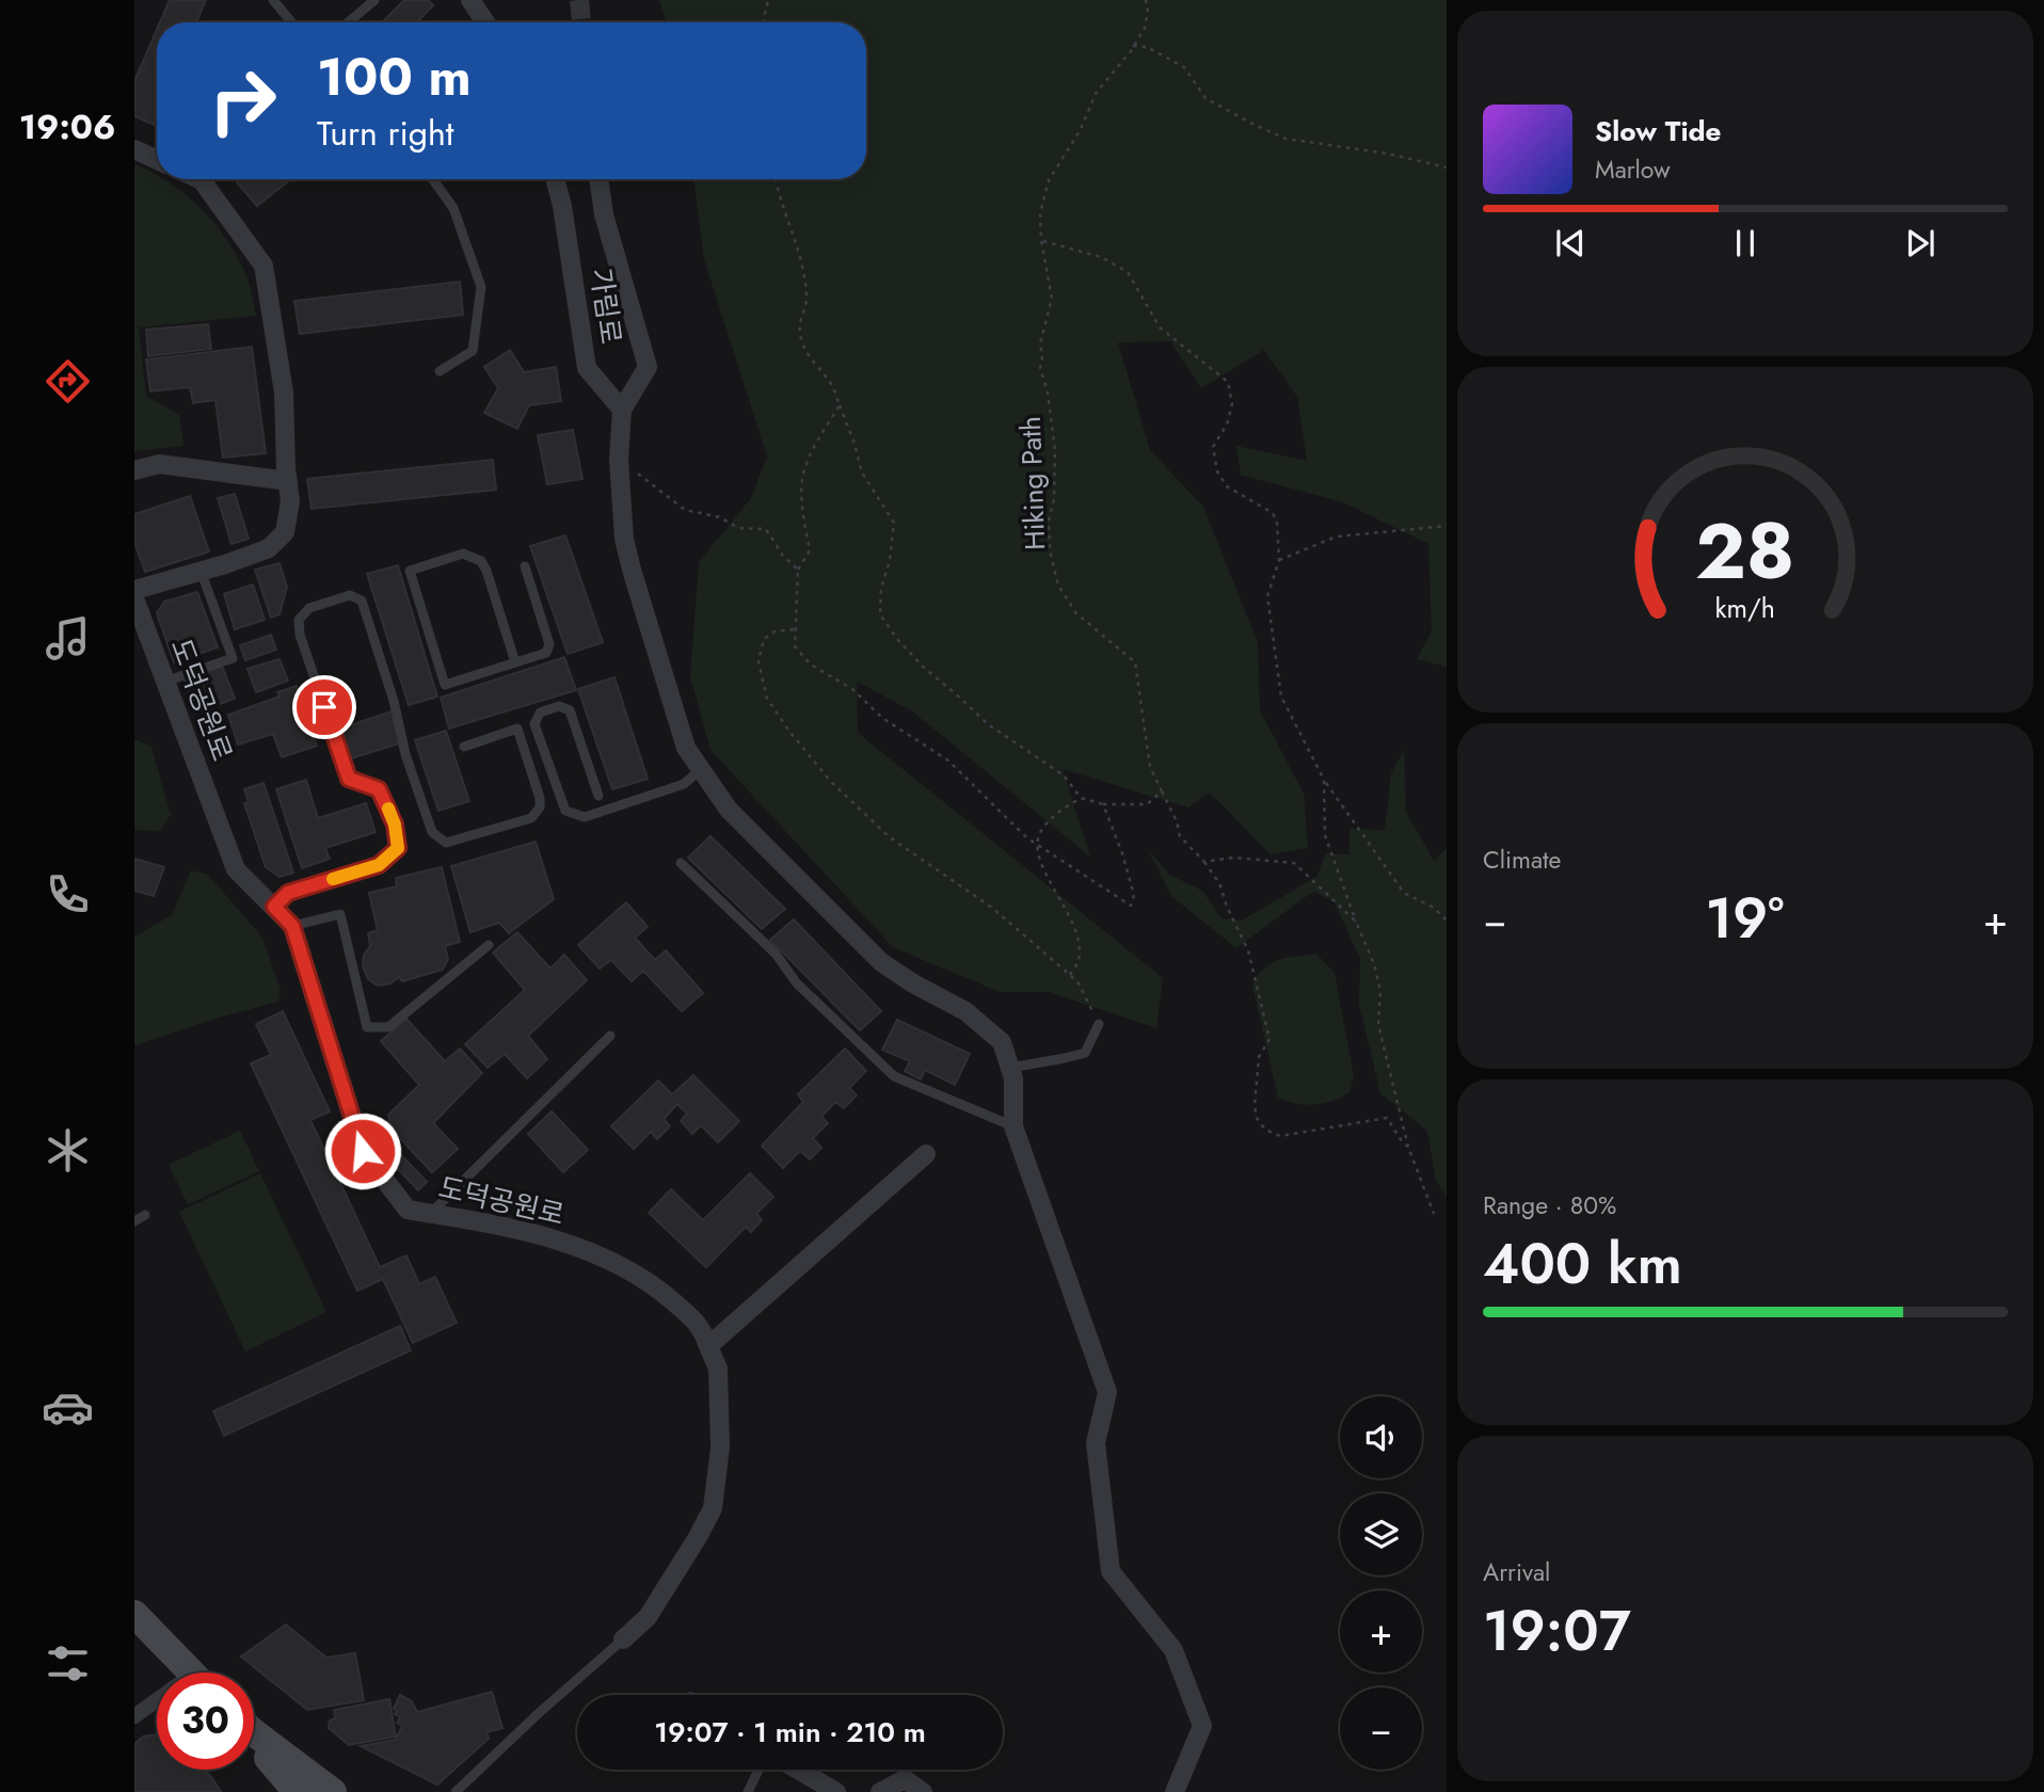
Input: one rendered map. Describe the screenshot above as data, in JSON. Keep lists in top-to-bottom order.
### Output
{
  "streets": {
    "street": ["가림로", "도덕공원로"],
    "path": ["Hiking Path"]
  },
  "page": {
    "tabs": "19:06",
    "turn": ["100 m", "Turn right"],
    "song": ["Slow Tide", "Marlow"],
    "tile": [
      "Climate",
      ["Range · 80%", "400 km"],
      ["Arrival", "19:07"]
    ],
    "heat": ["−", "19°", "+"],
    "map_buttons": ["+", "−"],
    "limit": "30",
    "trip": "19:07 · 1 min · 210 m",
    "gauge": ["28", "km/h"]
  }
}
